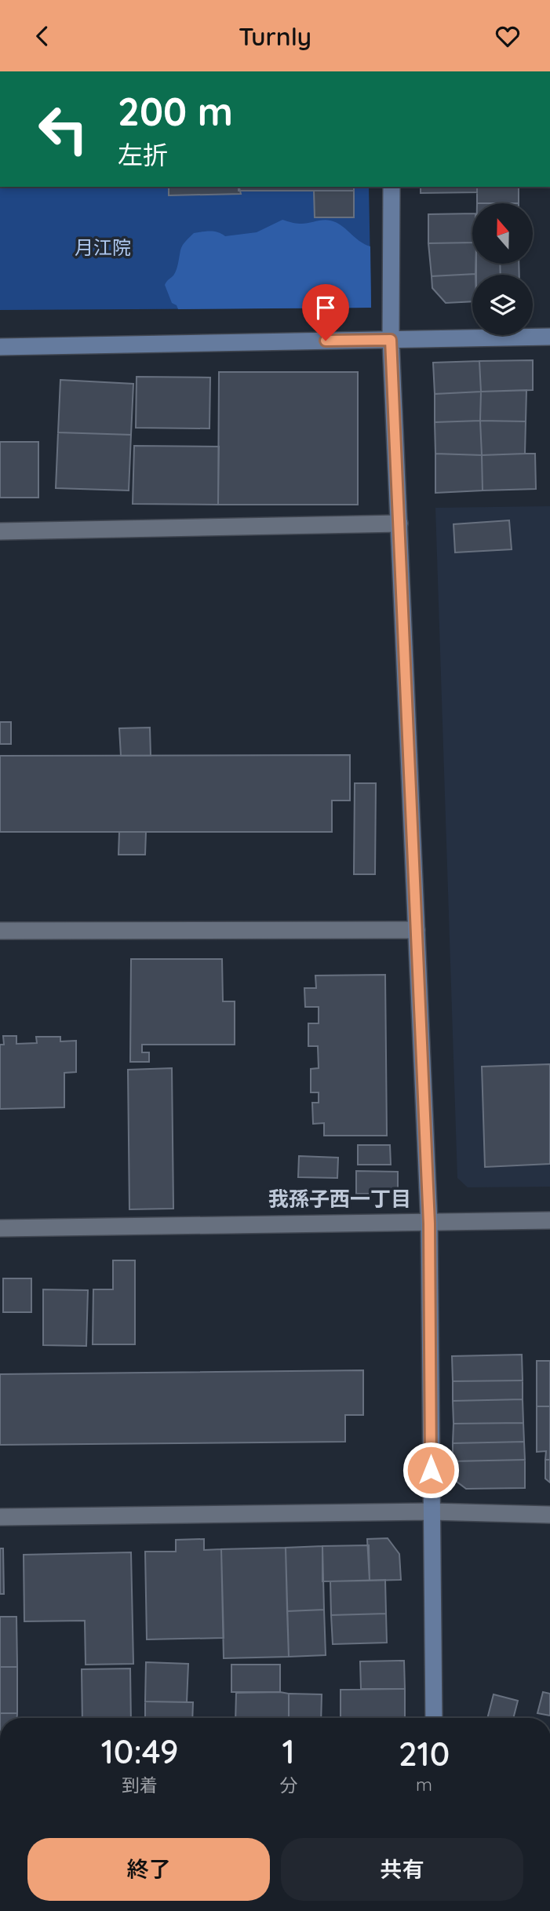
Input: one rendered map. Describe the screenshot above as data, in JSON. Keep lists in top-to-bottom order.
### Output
{
  "districts": ["我孫子西一丁目"],
  "parks": ["月江院"],
  "north": "top",
  "page": {
    "header": "Turnly",
    "turn": ["200 m", "左折"],
    "eta": [
      "10:49",
      "到着",
      "1",
      "分",
      "210",
      "m"
    ],
    "buttons": ["終了", "共有"]
  }
}
